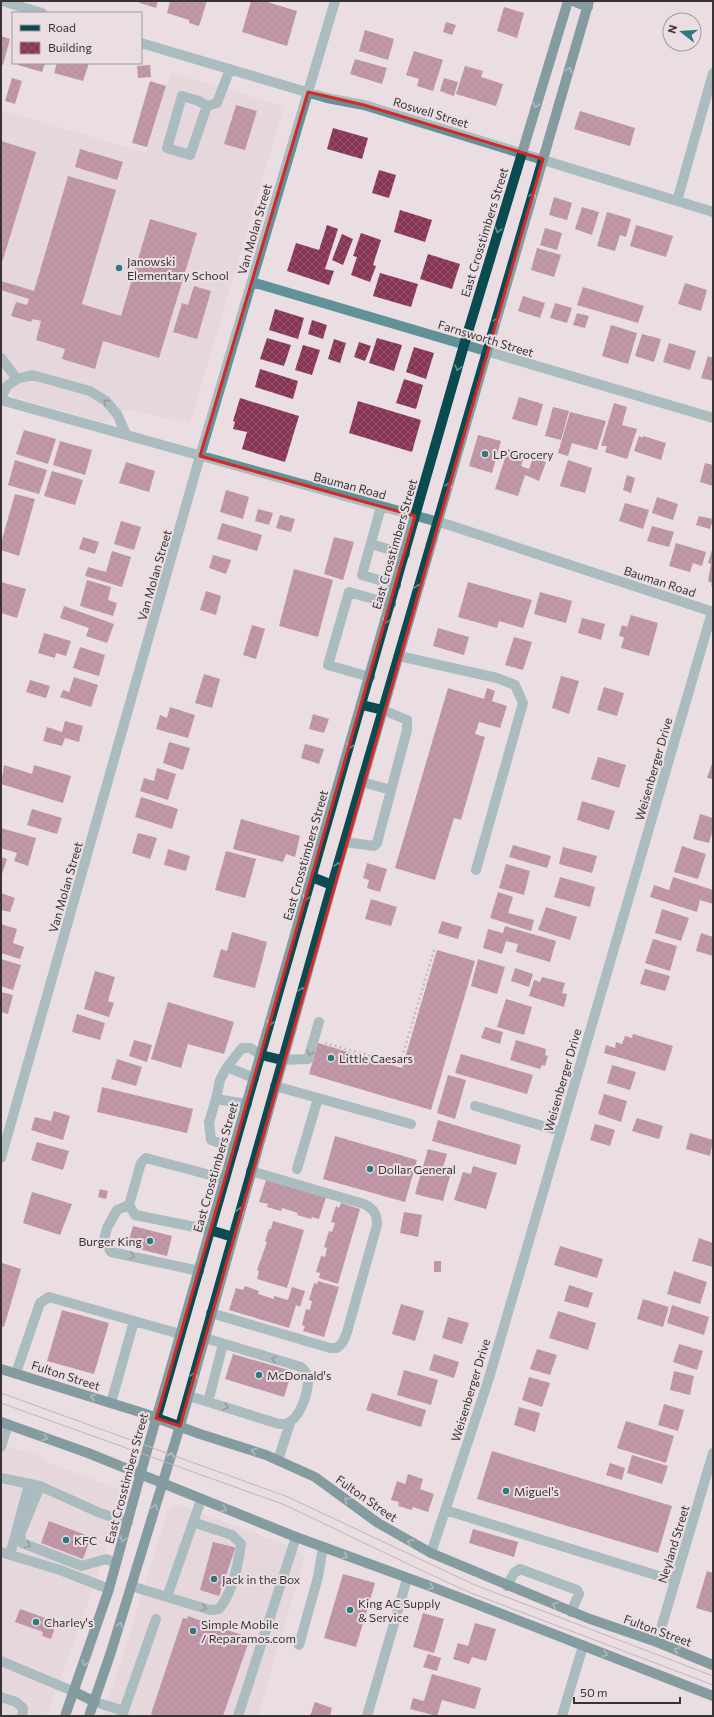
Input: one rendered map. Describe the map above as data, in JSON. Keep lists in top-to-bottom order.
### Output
{
  "streets": {
    "main road": ["East Crosstimbers Street", "Fulton Street"],
    "street": [
      "Roswell Street",
      "Van Molan Street",
      "Farnsworth Street",
      "Bauman Road",
      "Weisenberger Drive",
      "Neyland Street"
    ]
  },
  "crossings": [
    ["Roswell Street", "Van Molan Street"],
    ["Roswell Street", "East Crosstimbers Street"],
    ["Van Molan Street", "Farnsworth Street"],
    ["Van Molan Street", "Bauman Road"],
    ["East Crosstimbers Street", "Farnsworth Street"],
    ["East Crosstimbers Street", "Bauman Road"],
    ["East Crosstimbers Street", "Fulton Street"],
    ["Bauman Road", "Weisenberger Drive"],
    ["Weisenberger Drive", "Fulton Street"],
    ["Fulton Street", "Neyland Street"]
  ],
  "places": [
    "Janowski Elementary School",
    "LP Grocery",
    "Little Caesars",
    "Dollar General",
    "Burger King",
    "McDonald's",
    "Miguel's",
    "KFC",
    "Jack in the Box",
    "King AC Supply & Service",
    "Charley's",
    "Simple Mobile / Reparamos.com"
  ],
  "legend": ["Road", "Building"],
  "scale_bar": "50 m",
  "north": "left"
}
